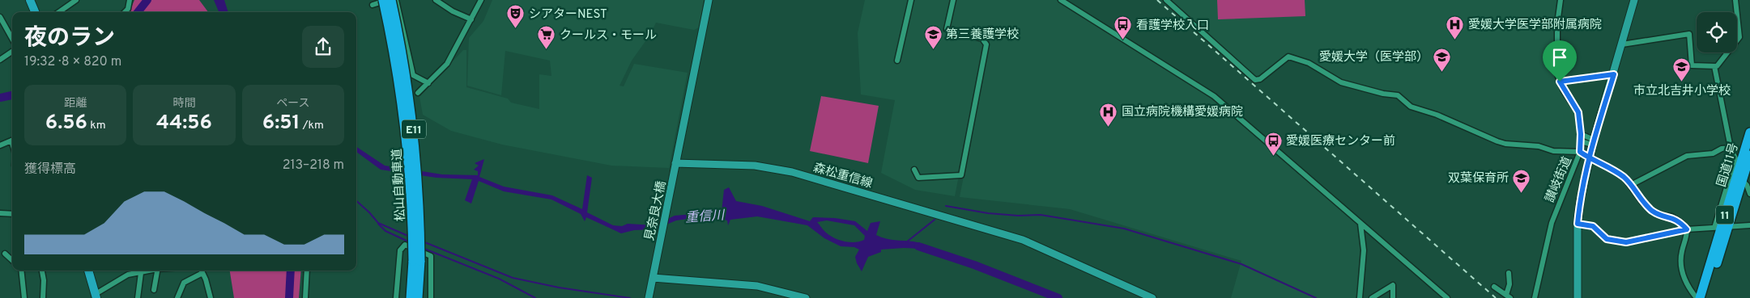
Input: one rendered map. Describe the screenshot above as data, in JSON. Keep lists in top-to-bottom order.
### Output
{
  "streets": {
    "highway": [
      "E11",
      "国道11号",
      "松山自動車道",
      "11"
    ],
    "main road": ["森松重信線", "見奈良大橋"],
    "street": ["讃岐街道"]
  },
  "crossings": [
    ["森松重信線", "見奈良大橋"]
  ],
  "water": ["重信川"],
  "places": {
    "theatre": ["シアターNEST"],
    "hospital": ["愛媛大学医学部附属病院", "国立病院機構愛媛病院"],
    "bus stop": ["看護学校入口", "愛媛医療センター前"],
    "school or university": [
      "第三養護学校",
      "愛媛大学（医学部）",
      "市立北吉井小学校",
      "双葉保育所"
    ],
    "supermarket": ["クールス・モール"]
  },
  "page": {
    "heading": ["夜のラン", "19:32 · 8 × 820 m"],
    "stats": [
      ["距離", "6.56 km"],
      ["時間", "44:56"],
      ["ペース", "6:51 /km"]
    ],
    "chart": ["獲得標高", "213–218 m"]
  }
}
